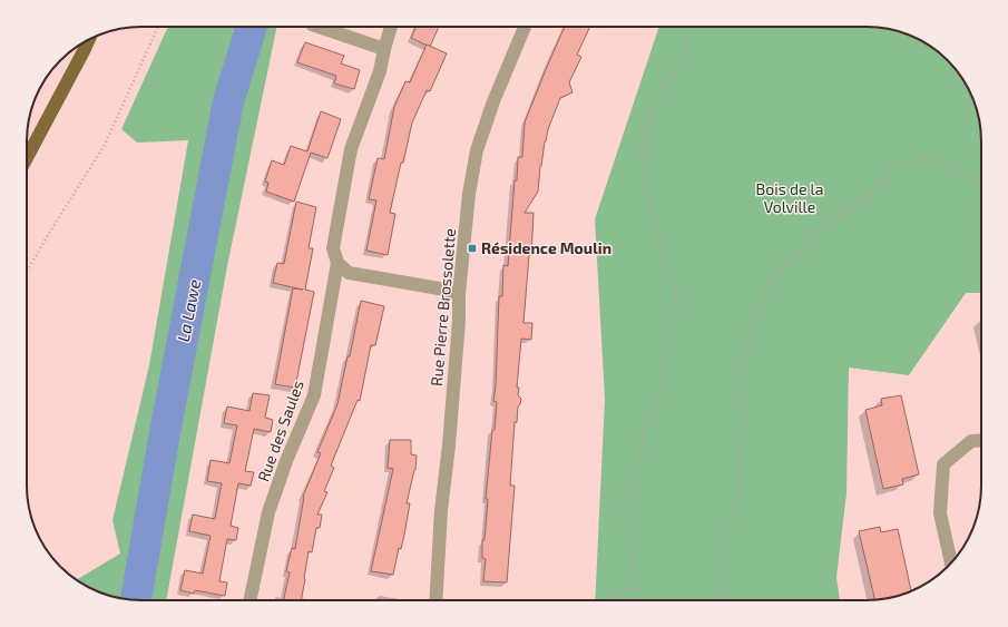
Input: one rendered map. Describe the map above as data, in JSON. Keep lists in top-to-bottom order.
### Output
{
  "streets": {
    "street": ["Rue Pierre Brossolette", "Rue des Saules"]
  },
  "water": ["La Lawe"],
  "parks": ["Bois de la Volville"],
  "places": {
    "transit": ["Résidence Moulin"]
  }
}
